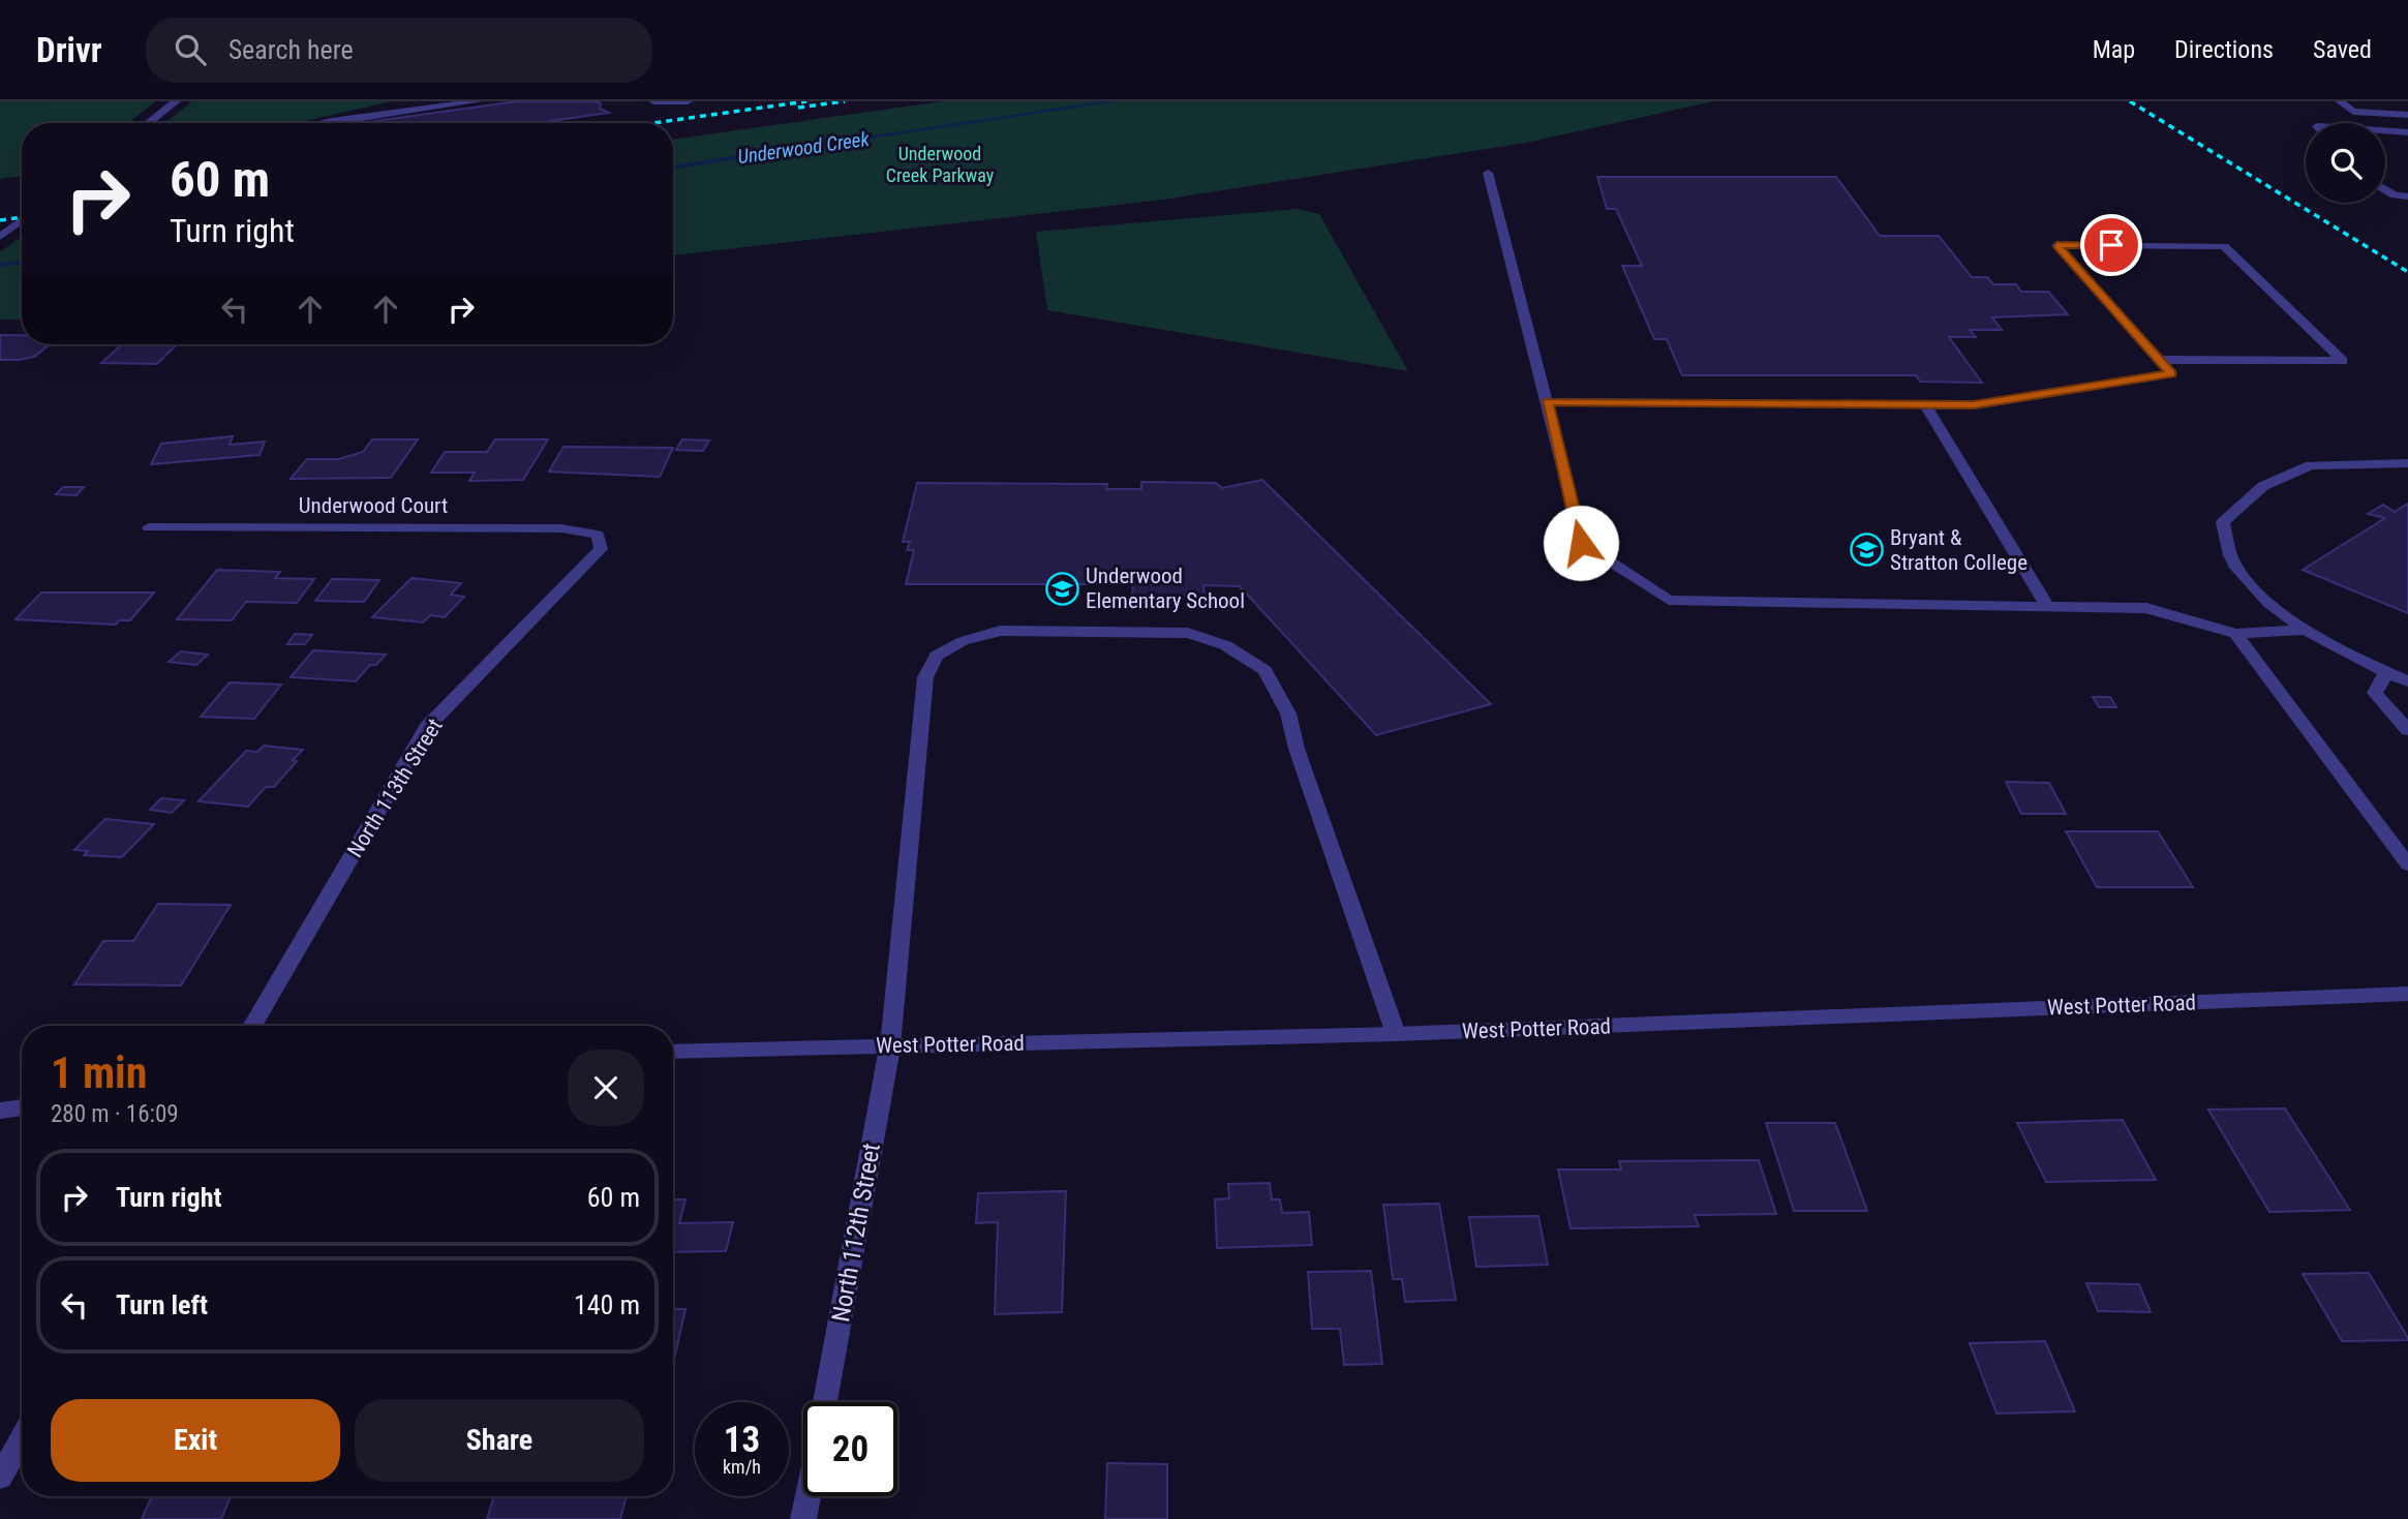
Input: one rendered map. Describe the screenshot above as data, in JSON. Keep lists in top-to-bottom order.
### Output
{
  "streets": {
    "street": [
      "Underwood Court",
      "North 113th Street",
      "West Potter Road",
      "North 112th Street"
    ]
  },
  "crossings": [
    ["Underwood Court", "North 113th Street"],
    ["West Potter Road", "North 112th Street"]
  ],
  "water": ["Underwood Creek"],
  "parks": ["Underwood Creek Parkway"],
  "places": {
    "school or university": ["Bryant & Stratton College", "Underwood Elementary School"]
  },
  "page": {
    "header": "Drivr",
    "search": "Search here",
    "nav": ["Map", "Directions", "Saved"],
    "turn": ["60 m", "Turn right"],
    "heading": ["1 min", "280 m · 16:09"],
    "list": [
      {
        "name": "Turn right",
        "value": "60 m"
      },
      {
        "name": "Turn left",
        "value": "140 m"
      }
    ],
    "buttons": ["Exit", "Share"],
    "speed": "13 km/h",
    "limit": "20"
  }
}
